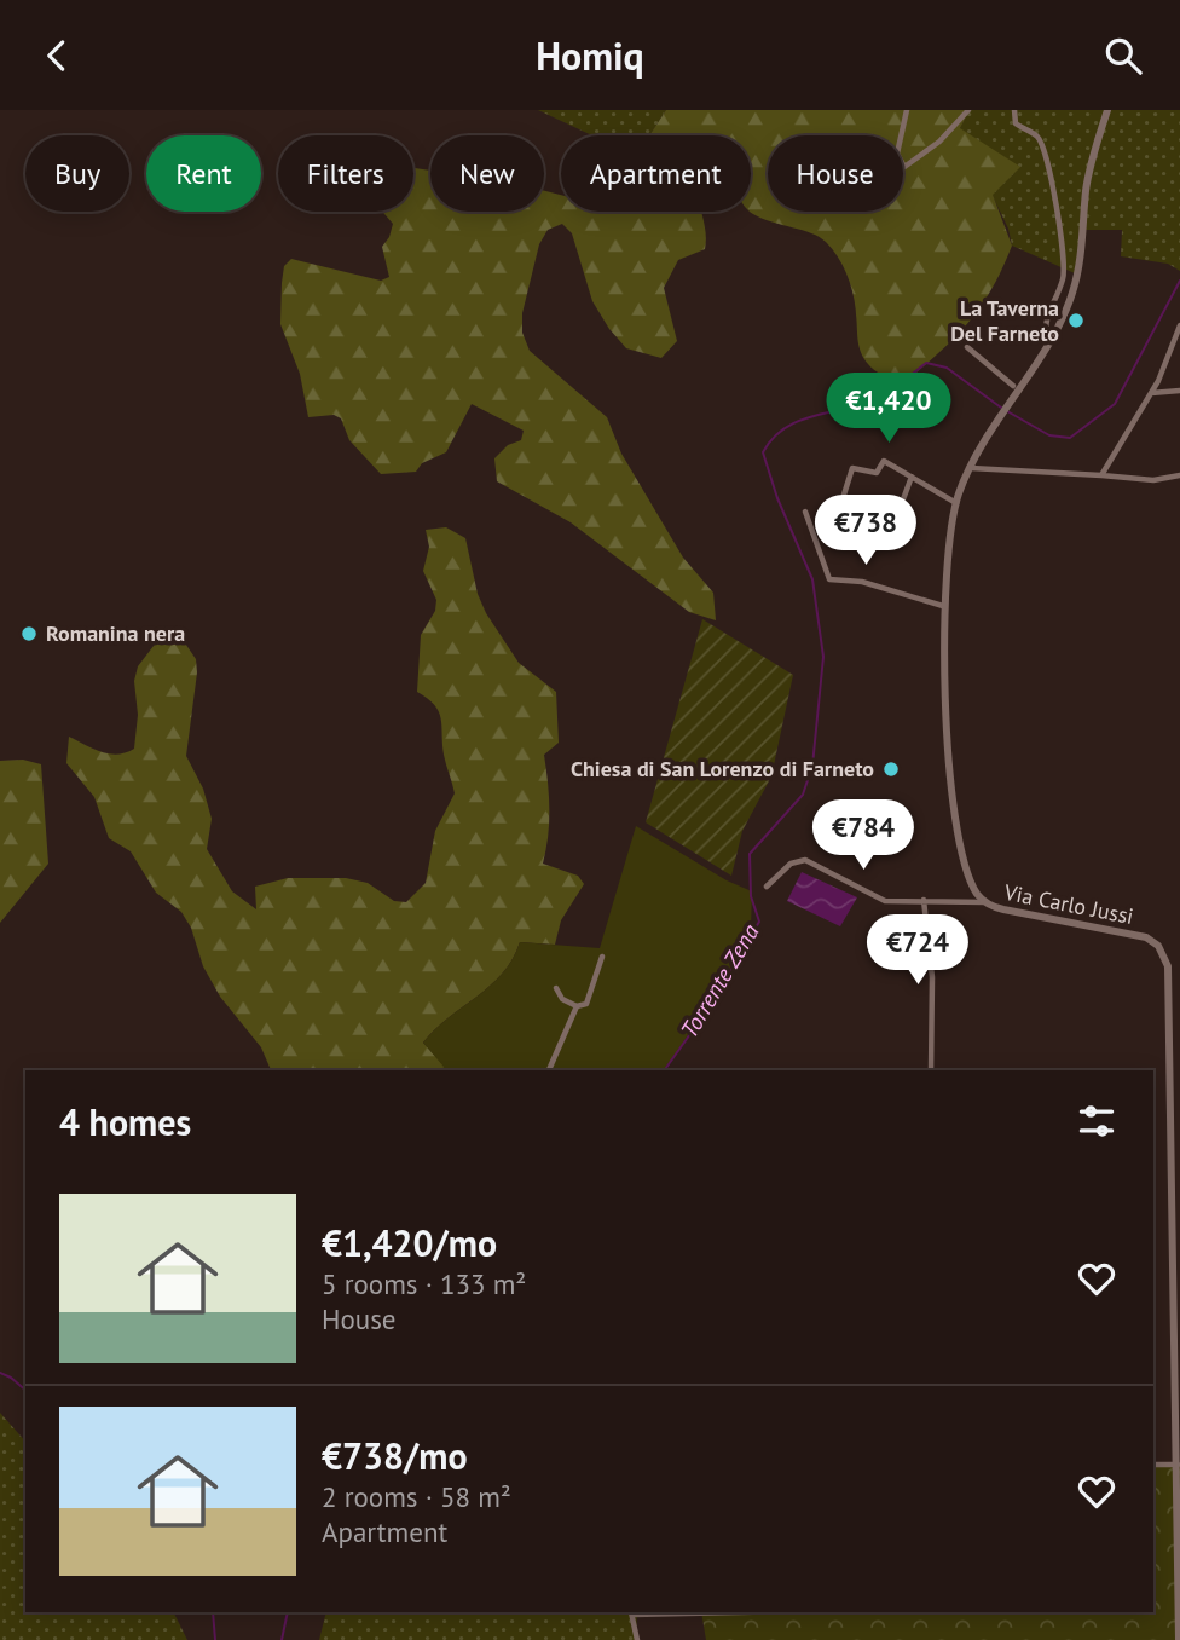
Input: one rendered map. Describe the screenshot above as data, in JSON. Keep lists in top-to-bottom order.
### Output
{
  "streets": {
    "street": ["Via Carlo Jussi"]
  },
  "water": ["Torrente Zena"],
  "places": ["La Taverna Del Farneto", "Romanina nera", "Chiesa di San Lorenzo di Farneto"],
  "page": {
    "header": "Homiq",
    "chip": [
      "Buy",
      "Rent",
      "Filters",
      "New",
      "Apartment",
      "House"
    ],
    "price": [
      "€1,420",
      "€738",
      "€784",
      "€724"
    ],
    "heading": "4 homes",
    "list": [
      {
        "name": "€1,420/mo",
        "note": "5 rooms · 133 m² · House"
      },
      {
        "name": "€738/mo",
        "note": "2 rooms · 58 m² · Apartment"
      }
    ]
  }
}
